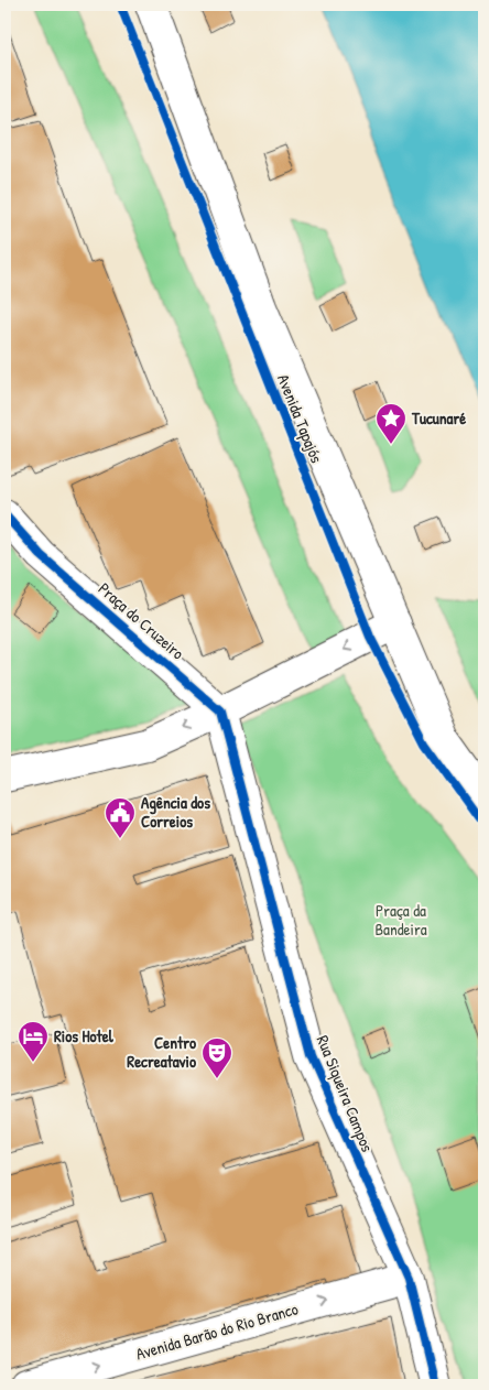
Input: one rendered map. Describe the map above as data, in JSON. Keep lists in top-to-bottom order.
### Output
{
  "streets": {
    "street": ["Praça do Cruzeiro", "Rua Siqueira Campos", "Avenida Barão do Rio Branco"],
    "cycle path": ["Avenida Tapajós"]
  },
  "crossings": [
    ["Praça do Cruzeiro", "Rua Siqueira Campos"],
    ["Rua Siqueira Campos", "Avenida Barão do Rio Branco"]
  ],
  "one_way": ["Avenida Barão do Rio Branco"],
  "parks": ["Praça da Bandeira"],
  "places": {
    "place": ["Tucunaré"],
    "public building": ["Agência dos Correios"],
    "hotel": ["Rios Hotel"],
    "theatre": ["Centro Recreatavio"]
  }
}
